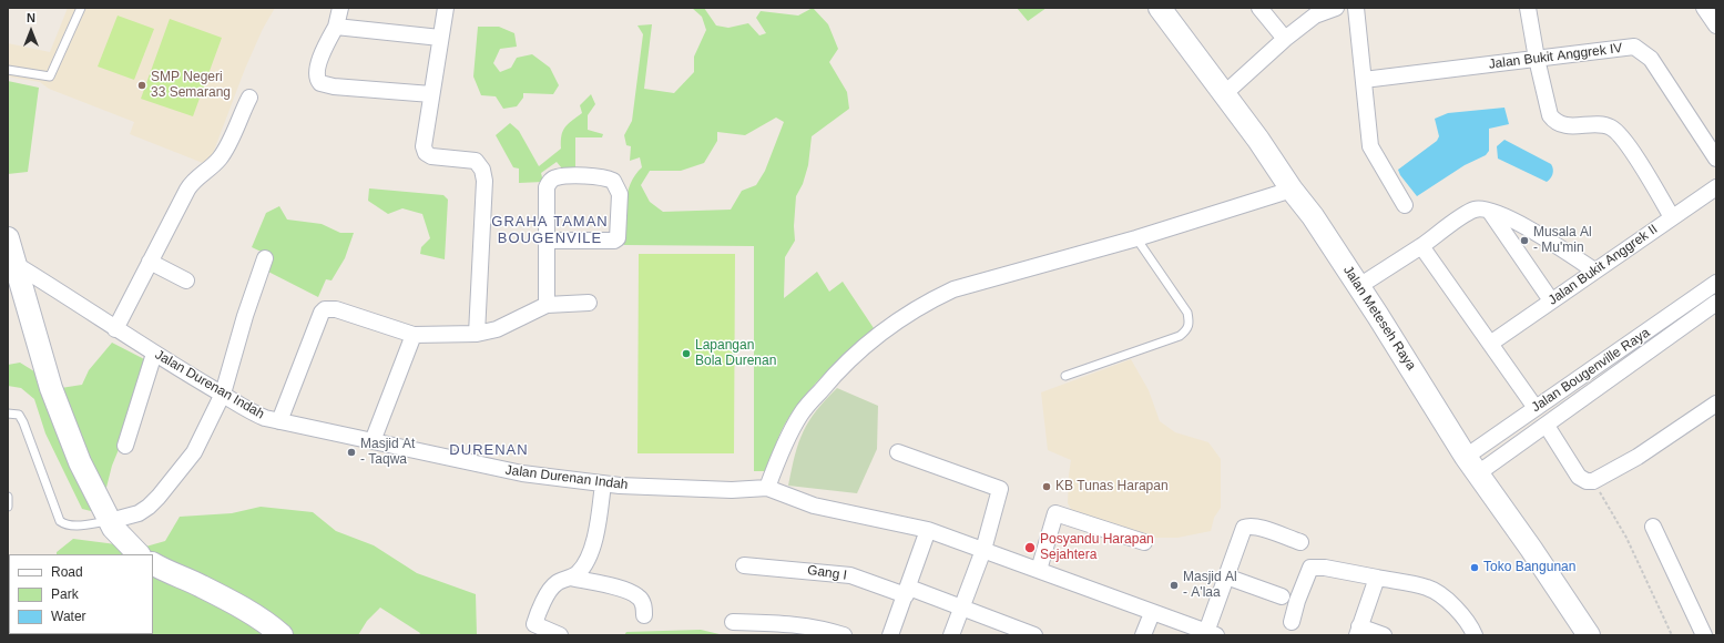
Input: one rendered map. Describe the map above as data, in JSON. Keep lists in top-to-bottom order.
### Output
{
  "streets": {
    "main road": ["Jalan Meteseh Raya"],
    "street": [
      "Jalan Bukit Anggrek IV",
      "Jalan Bukit Anggrek II",
      "Jalan Bougenville Raya",
      "Jalan Durenan Indah",
      "Gang I"
    ]
  },
  "crossings": [
    ["Jalan Meteseh Raya", "Jalan Bougenville Raya"]
  ],
  "districts": ["GRAHA TAMAN BOUGENVILE", "DURENAN"],
  "places": [
    "SMP Negeri 33 Semarang",
    "Musala Al - Mu'min",
    "Lapangan Bola Durenan",
    "Masjid At - Taqwa",
    "KB Tunas Harapan",
    "Posyandu Harapan Sejahtera",
    "Toko Bangunan",
    "Masjid Al - A'laa"
  ],
  "legend": ["Road", "Park", "Water"],
  "north": "top"
}
